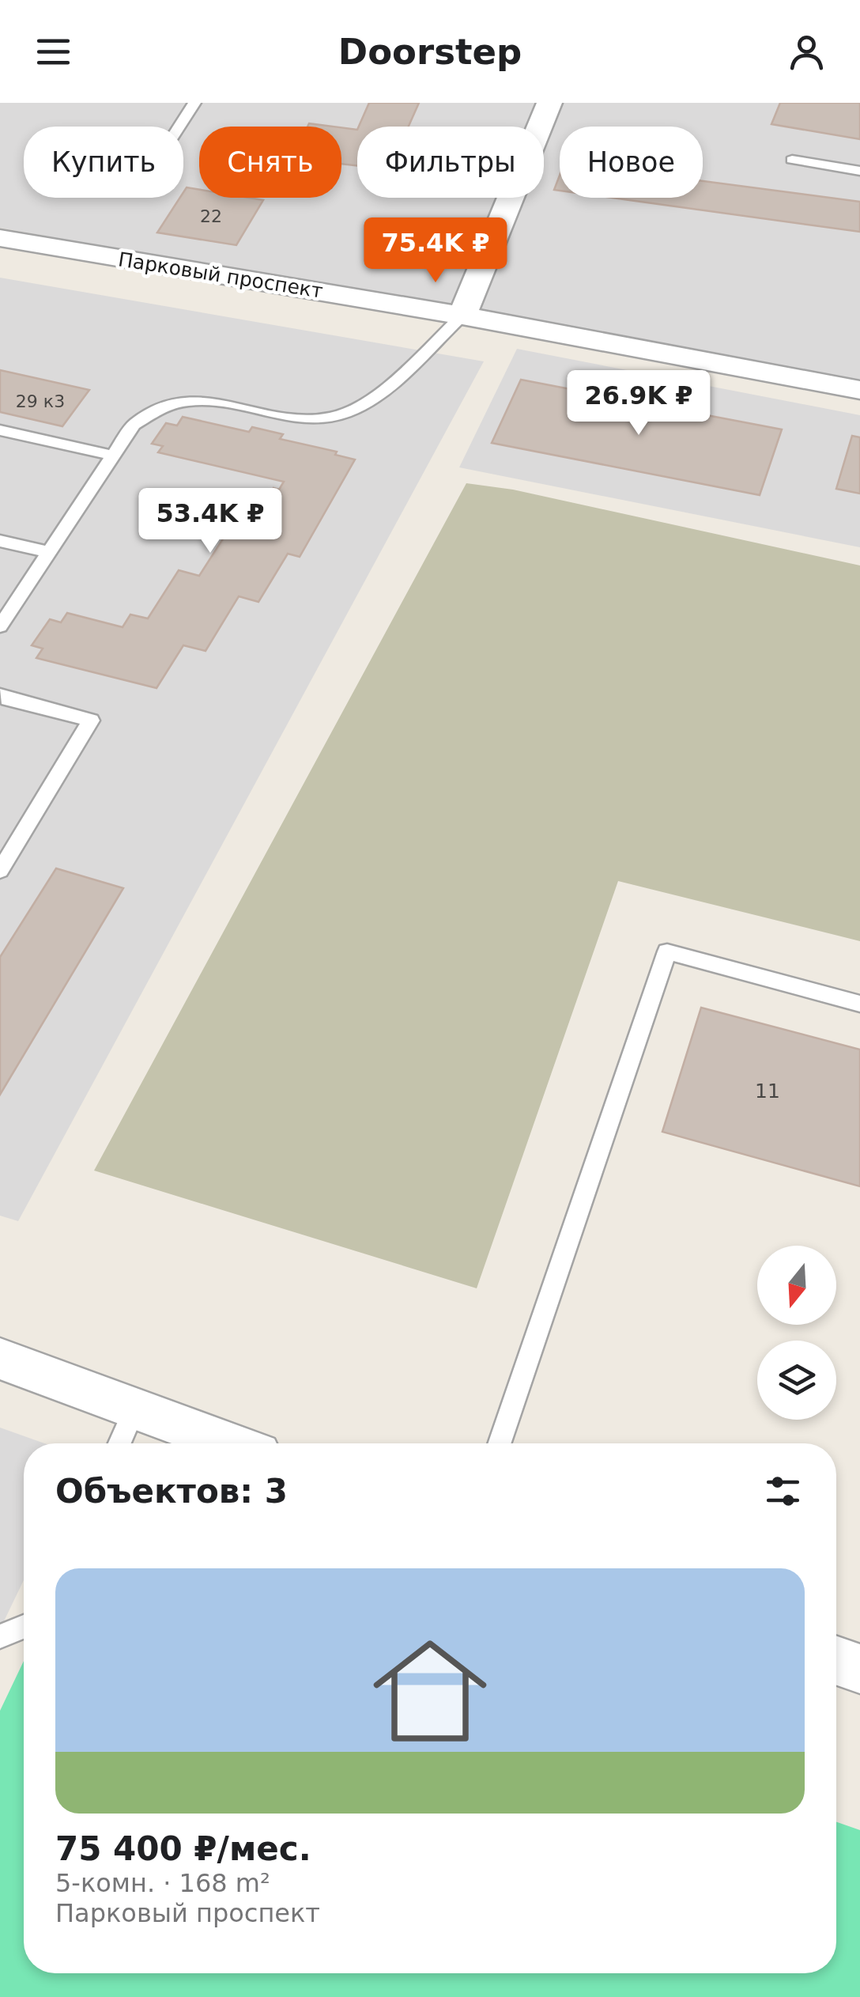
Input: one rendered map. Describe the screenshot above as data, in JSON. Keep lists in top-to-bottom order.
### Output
{
  "streets": {
    "street": ["Парковый проспект"]
  },
  "house_numbers": ["22", "29 к3", "11"],
  "north": "bottom",
  "page": {
    "header": "Doorstep",
    "chip": [
      "Купить",
      "Снять",
      "Фильтры",
      "Новое"
    ],
    "price": ["75.4K ₽", "26.9K ₽", "53.4K ₽"],
    "heading": "Объектов: 3",
    "list": [
      {
        "name": "75 400 ₽/мес.",
        "note": "5-комн. · 168 m² · Парковый проспект"
      }
    ]
  }
}
